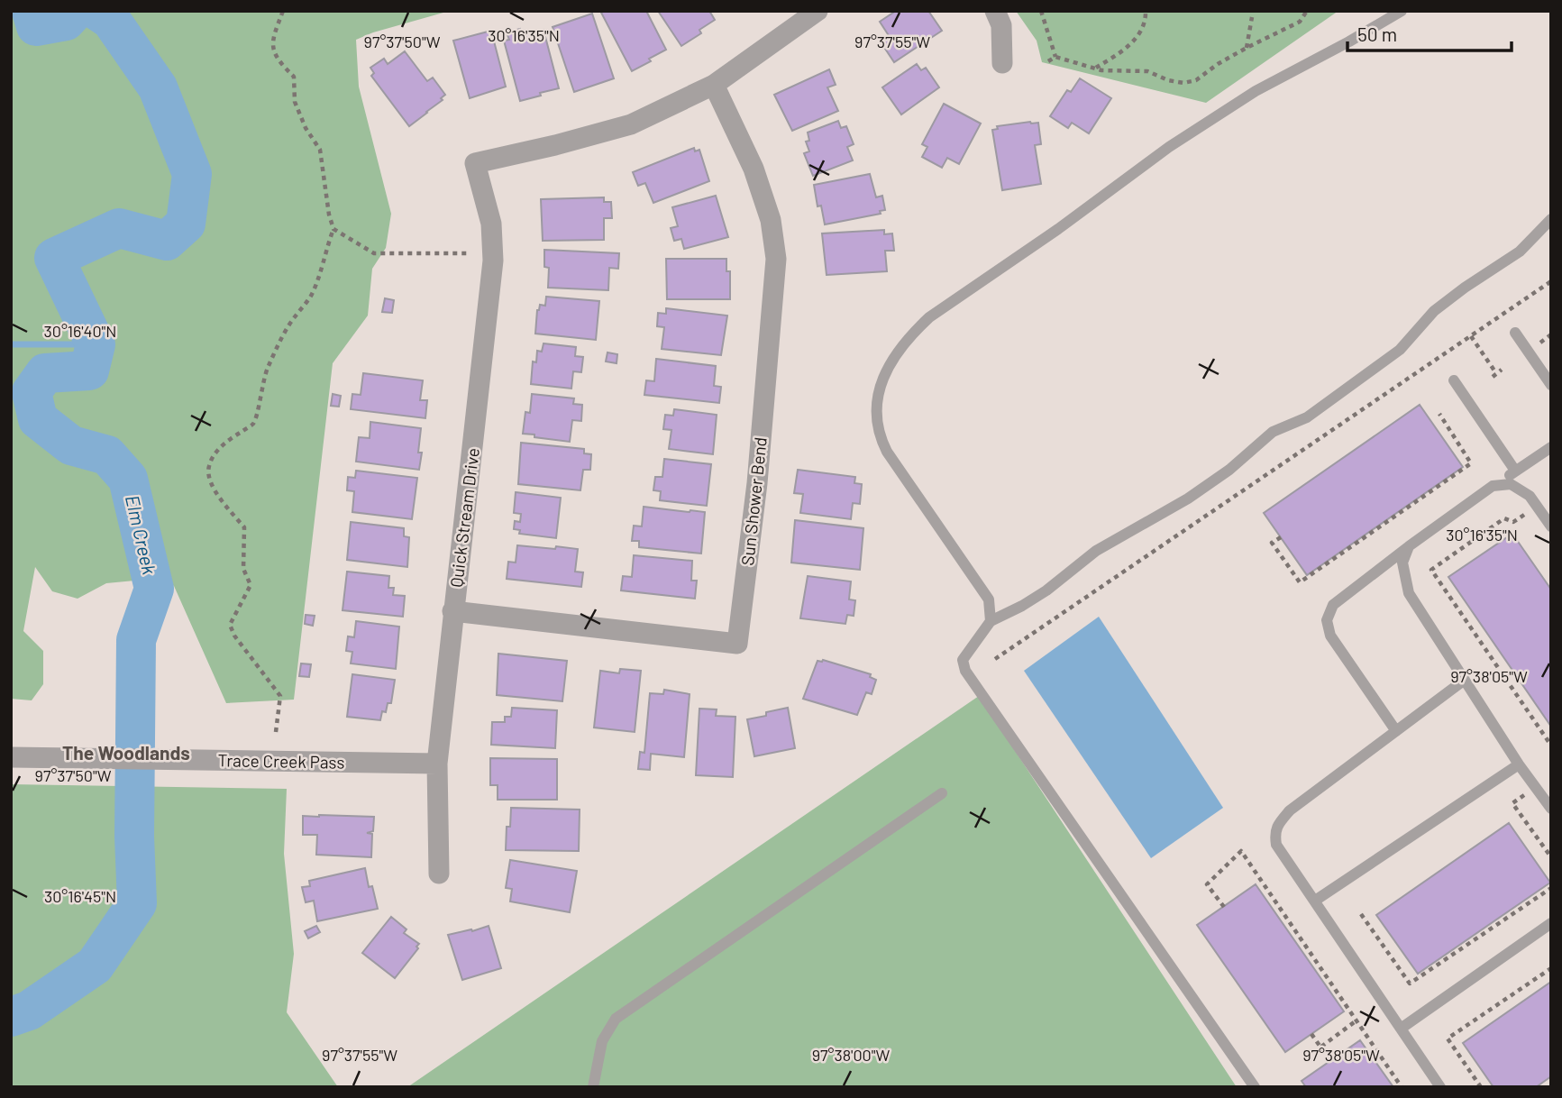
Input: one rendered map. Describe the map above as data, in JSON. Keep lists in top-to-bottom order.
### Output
{
  "streets": {
    "street": ["Sun Shower Bend", "Quick Stream Drive", "Trace Creek Pass"]
  },
  "crossings": [
    ["Sun Shower Bend", "Quick Stream Drive"],
    ["Quick Stream Drive", "Trace Creek Pass"]
  ],
  "districts": ["The Woodlands"],
  "water": ["Elm Creek"],
  "scale_bar": "50 m",
  "coordinates": [
    "30°16'35\"N",
    "97°37'50\"W",
    "97°37'55\"W",
    "30°16'40\"N",
    "97°38'05\"W",
    "30°16'45\"N",
    "97°38'00\"W"
  ]
}
